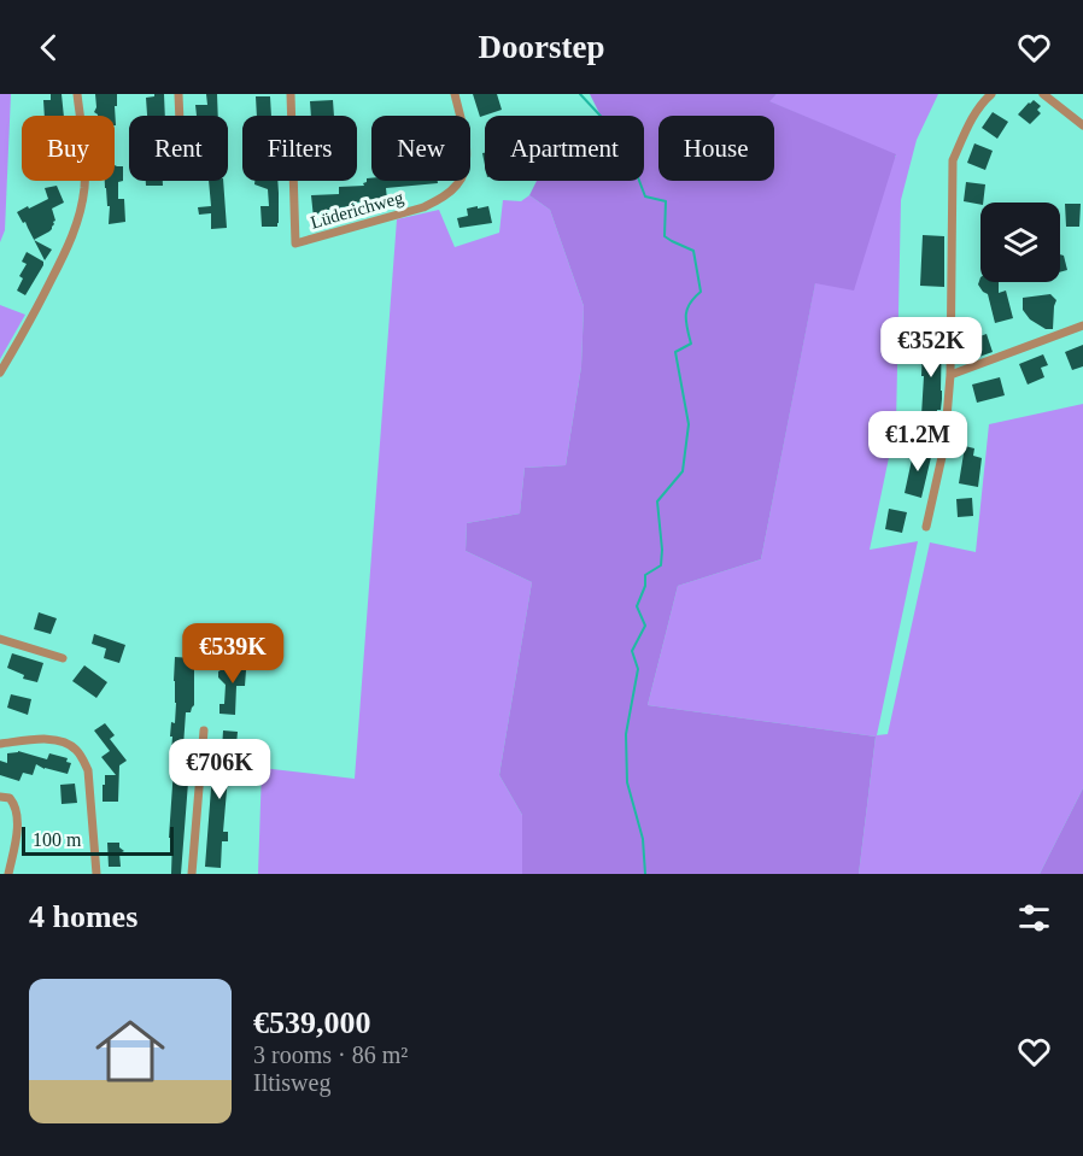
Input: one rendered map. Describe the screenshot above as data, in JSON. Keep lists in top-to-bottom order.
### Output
{
  "streets": {
    "street": ["Lüderichweg"]
  },
  "scale_bar": "100 m",
  "page": {
    "header": "Doorstep",
    "chip": [
      "Buy",
      "Rent",
      "Filters",
      "New",
      "Apartment",
      "House"
    ],
    "price": [
      "€352K",
      "€1.2M",
      "€539K",
      "€706K"
    ],
    "scale": "100 m",
    "heading": "4 homes",
    "list": [
      {
        "name": "€539,000",
        "note": "3 rooms · 86 m² · Iltisweg"
      }
    ]
  }
}
